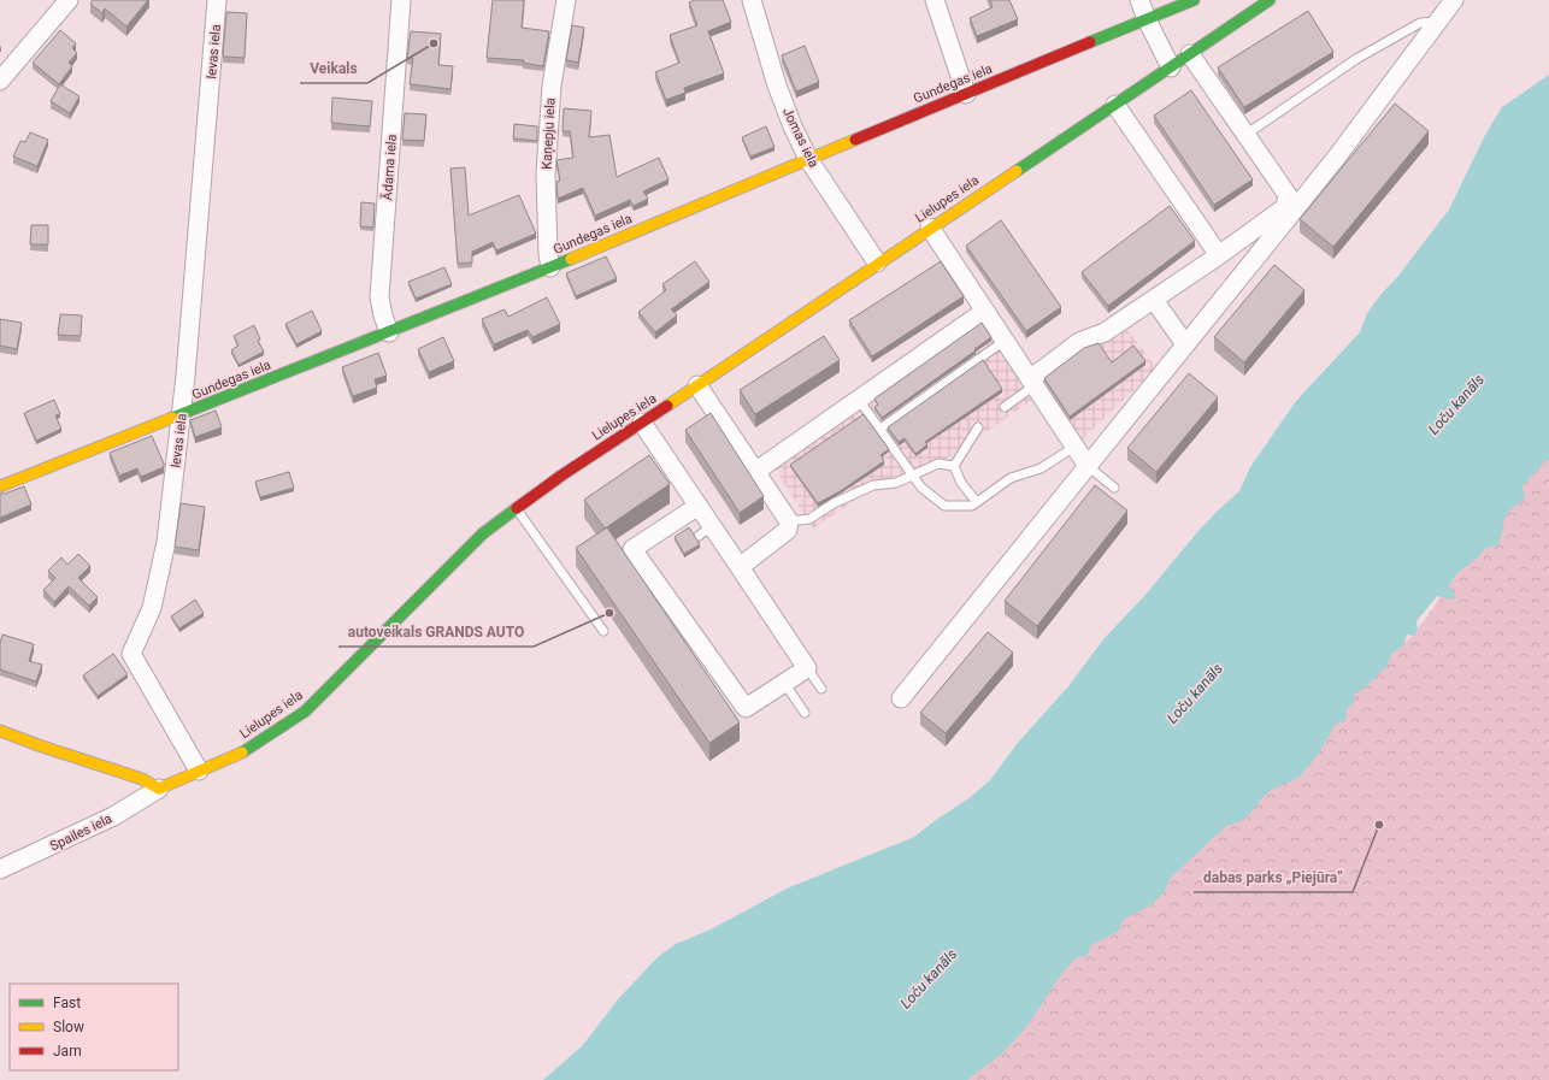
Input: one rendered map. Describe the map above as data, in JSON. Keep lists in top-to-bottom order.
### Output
{
  "streets": {
    "street": [
      "Ievas iela",
      "Gundegas iela",
      "Kaņepju iela",
      "Jomas iela",
      "Ādama iela",
      "Lielupes iela",
      "Spailes iela"
    ]
  },
  "crossings": [
    ["Ievas iela", "Gundegas iela"],
    ["Ievas iela", "Lielupes iela"],
    ["Gundegas iela", "Kaņepju iela"],
    ["Gundegas iela", "Jomas iela"],
    ["Gundegas iela", "Ādama iela"],
    ["Jomas iela", "Lielupes iela"],
    ["Lielupes iela", "Spailes iela"]
  ],
  "water": ["Loču kanāls"],
  "places": ["Veikals", "autoveikals GRANDS AUTO", "dabas parks „Piejūra”"],
  "legend": ["Fast", "Slow", "Jam"]
}
